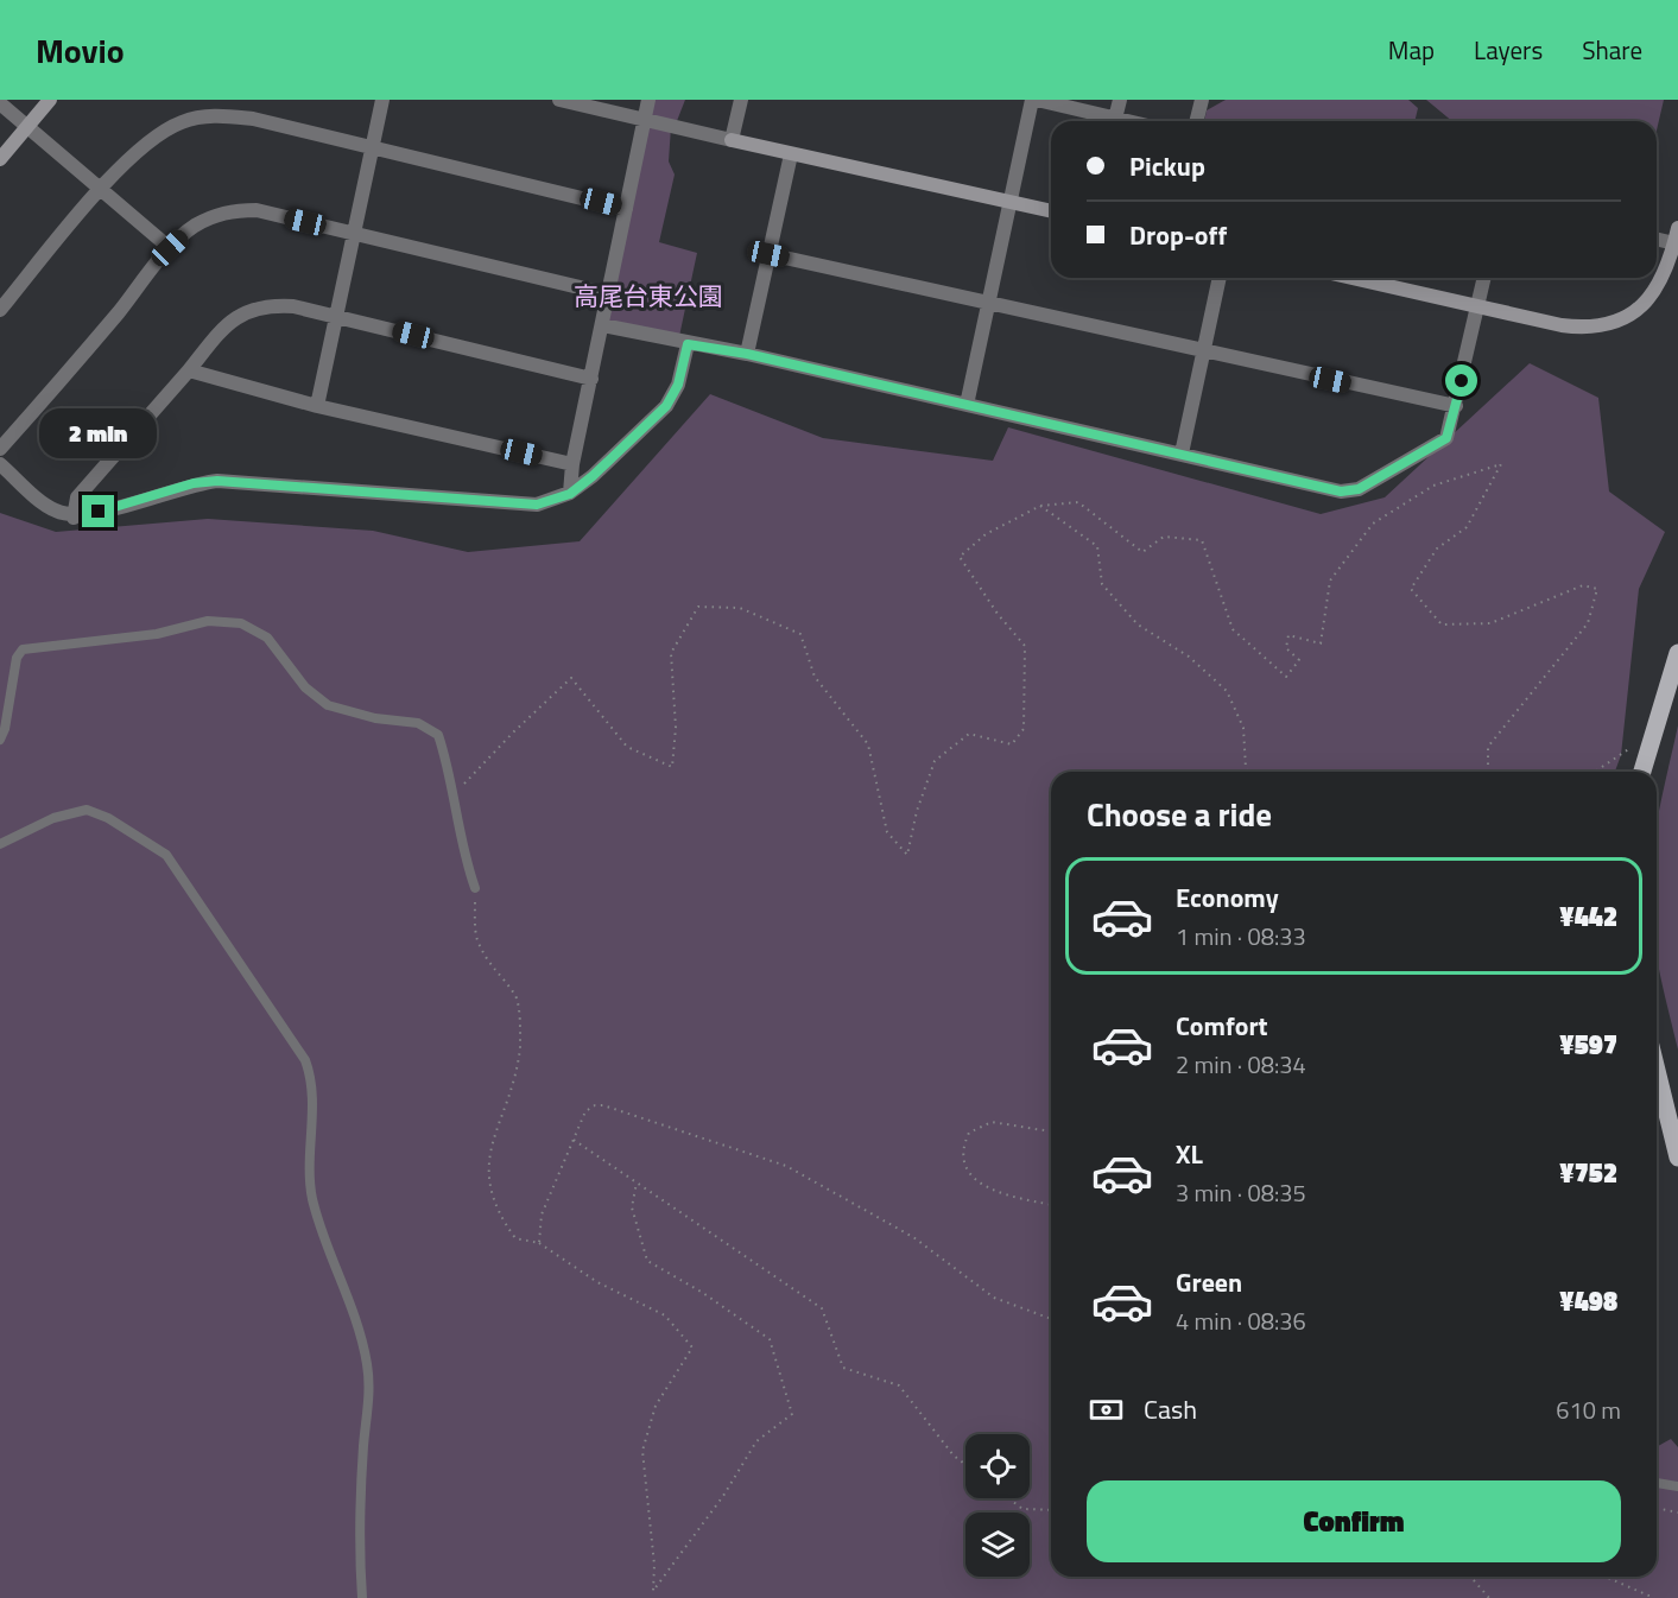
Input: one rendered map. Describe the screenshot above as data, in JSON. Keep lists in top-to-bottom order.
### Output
{
  "parks": ["高尾台東公園"],
  "page": {
    "header": "Movio",
    "nav": ["Map", "Layers", "Share"],
    "banner": ["Pickup", "Drop-off"],
    "bubble": "2 min",
    "heading": "Choose a ride",
    "list": [
      {
        "name": "Economy",
        "note": "1 min · 08:33",
        "value": "¥442"
      },
      {
        "name": "Comfort",
        "note": "2 min · 08:34",
        "value": "¥597"
      },
      {
        "name": "XL",
        "note": "3 min · 08:35",
        "value": "¥752"
      },
      {
        "name": "Green",
        "note": "4 min · 08:36",
        "value": "¥498"
      }
    ],
    "pay": ["Cash", "610 m"],
    "buttons": "Confirm"
  }
}
